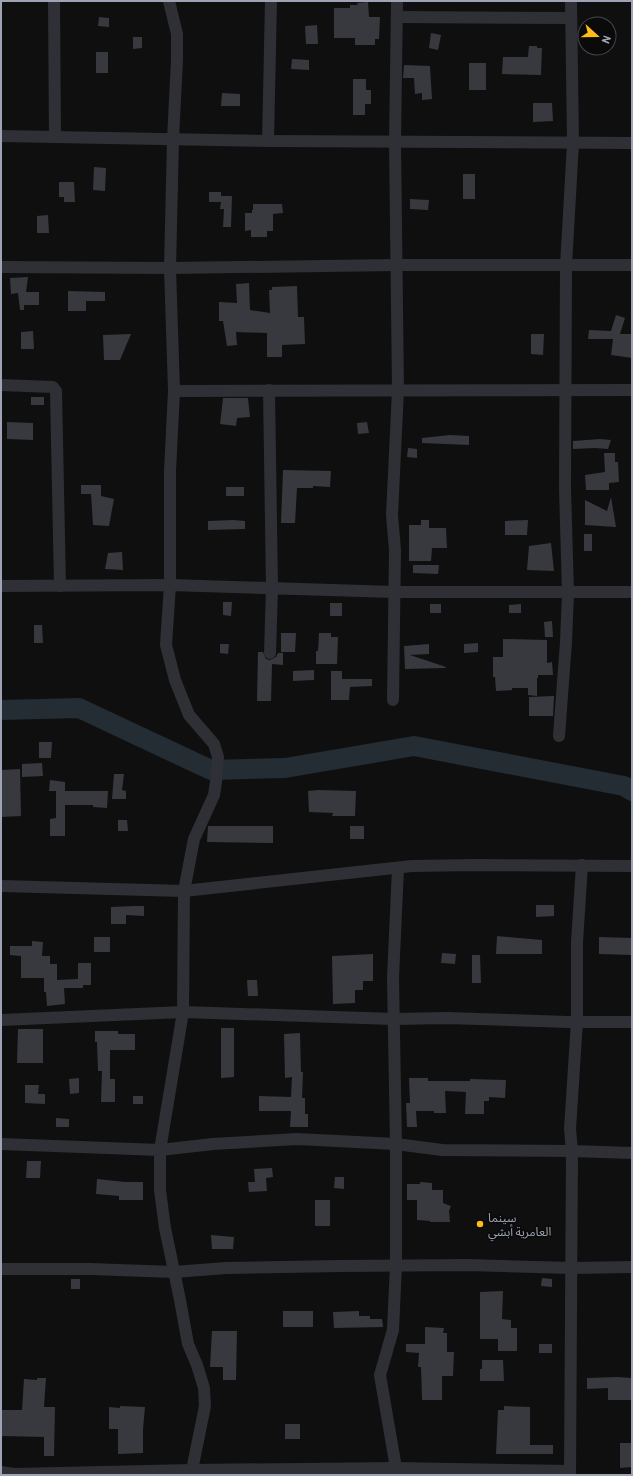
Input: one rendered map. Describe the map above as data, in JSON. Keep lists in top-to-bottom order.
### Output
{
  "places": ["سينما العامرية أبشي"],
  "north": "right"
}
